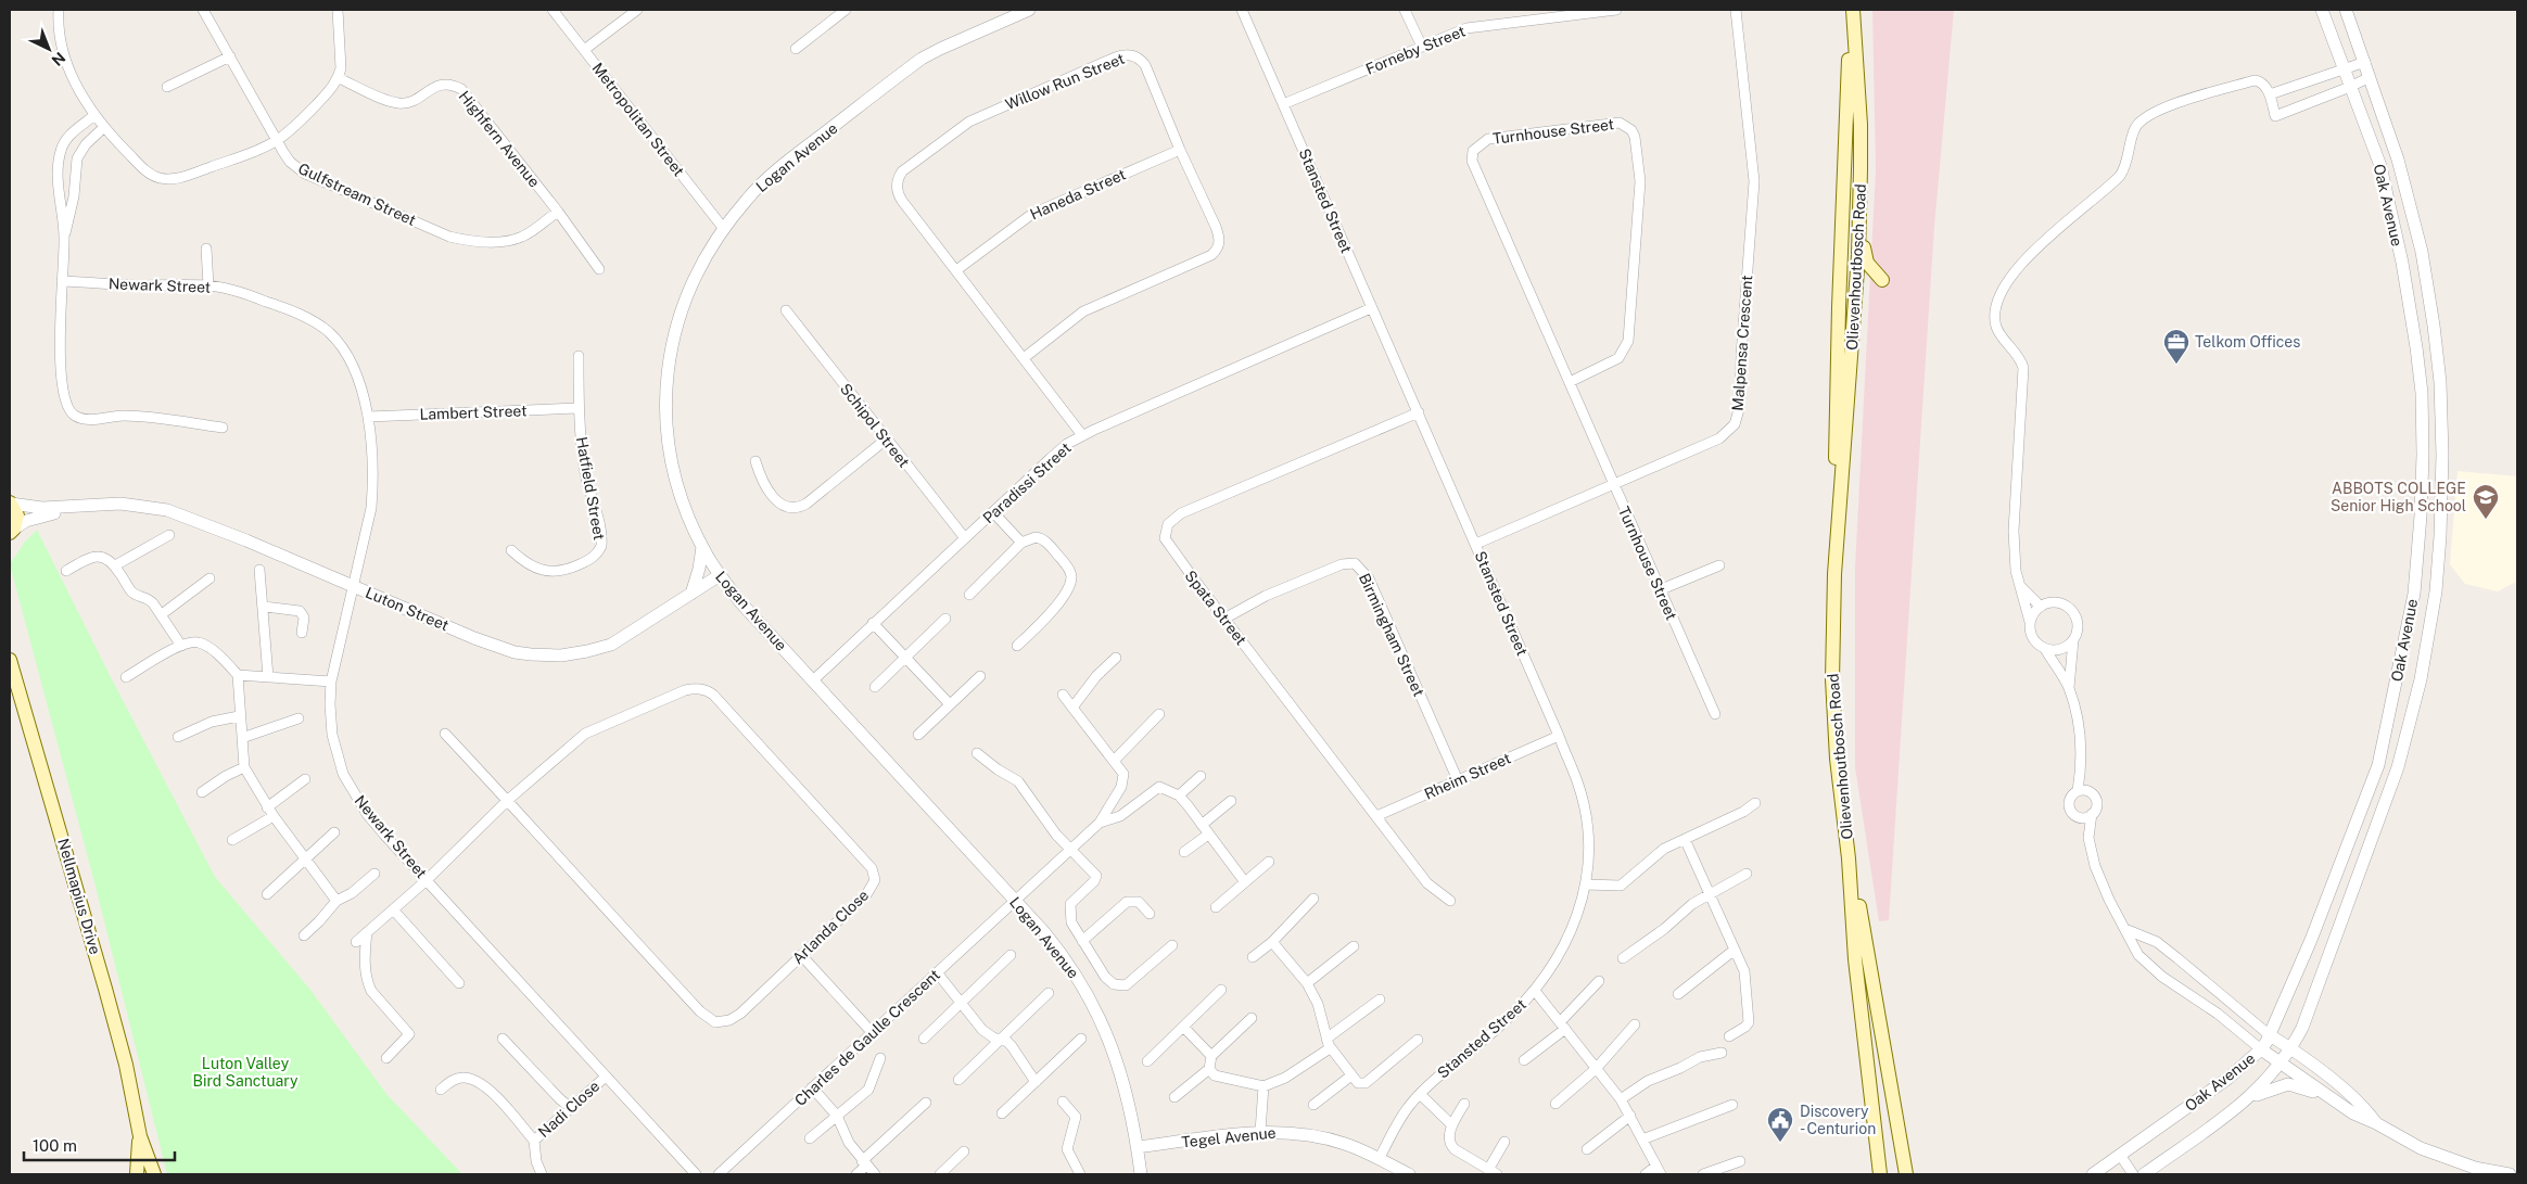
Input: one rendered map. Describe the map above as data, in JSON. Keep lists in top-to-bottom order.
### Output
{
  "streets": {
    "main road": ["Olievenhoutbosch Road", "Nellmapius Drive"],
    "street": [
      "Forneby Street",
      "Willow Run Street",
      "Metropolitan Street",
      "Turnhouse Street",
      "Highfern Avenue",
      "Logan Avenue",
      "Gulfstream Street",
      "Haneda Street",
      "Stansted Street",
      "Oak Avenue",
      "Newark Street",
      "Malpensa Crescent",
      "Lambert Street",
      "Schipol Street",
      "Paradissi Street",
      "Hatfield Street",
      "Spata Street",
      "Luton Street",
      "Birmingham Street",
      "Rheim Street",
      "Arlanda Close",
      "Charles de Gaulle Crescent",
      "Nadi Close",
      "Tegel Avenue"
    ]
  },
  "crossings": [
    ["Forneby Street", "Stansted Street"],
    ["Willow Run Street", "Haneda Street"],
    ["Willow Run Street", "Paradissi Street"],
    ["Metropolitan Street", "Logan Avenue"],
    ["Turnhouse Street", "Malpensa Crescent"],
    ["Highfern Avenue", "Gulfstream Street"],
    ["Logan Avenue", "Paradissi Street"],
    ["Logan Avenue", "Luton Street"],
    ["Logan Avenue", "Charles de Gaulle Crescent"],
    ["Logan Avenue", "Tegel Avenue"],
    ["Stansted Street", "Malpensa Crescent"],
    ["Stansted Street", "Paradissi Street"],
    ["Stansted Street", "Spata Street"],
    ["Stansted Street", "Rheim Street"],
    ["Stansted Street", "Tegel Avenue"],
    ["Newark Street", "Lambert Street"],
    ["Newark Street", "Luton Street"],
    ["Newark Street", "Arlanda Close"],
    ["Newark Street", "Nadi Close"],
    ["Lambert Street", "Hatfield Street"],
    ["Schipol Street", "Paradissi Street"],
    ["Spata Street", "Birmingham Street"],
    ["Spata Street", "Rheim Street"],
    ["Birmingham Street", "Rheim Street"]
  ],
  "parks": ["Luton Valley Bird Sanctuary"],
  "places": {
    "office": ["Telkom Offices"],
    "school or university": ["ABBOTS COLLEGE Senior High School"],
    "public building": ["Discovery - Centurion"]
  },
  "scale_bar": "100 m",
  "north": "bottom right"
}
